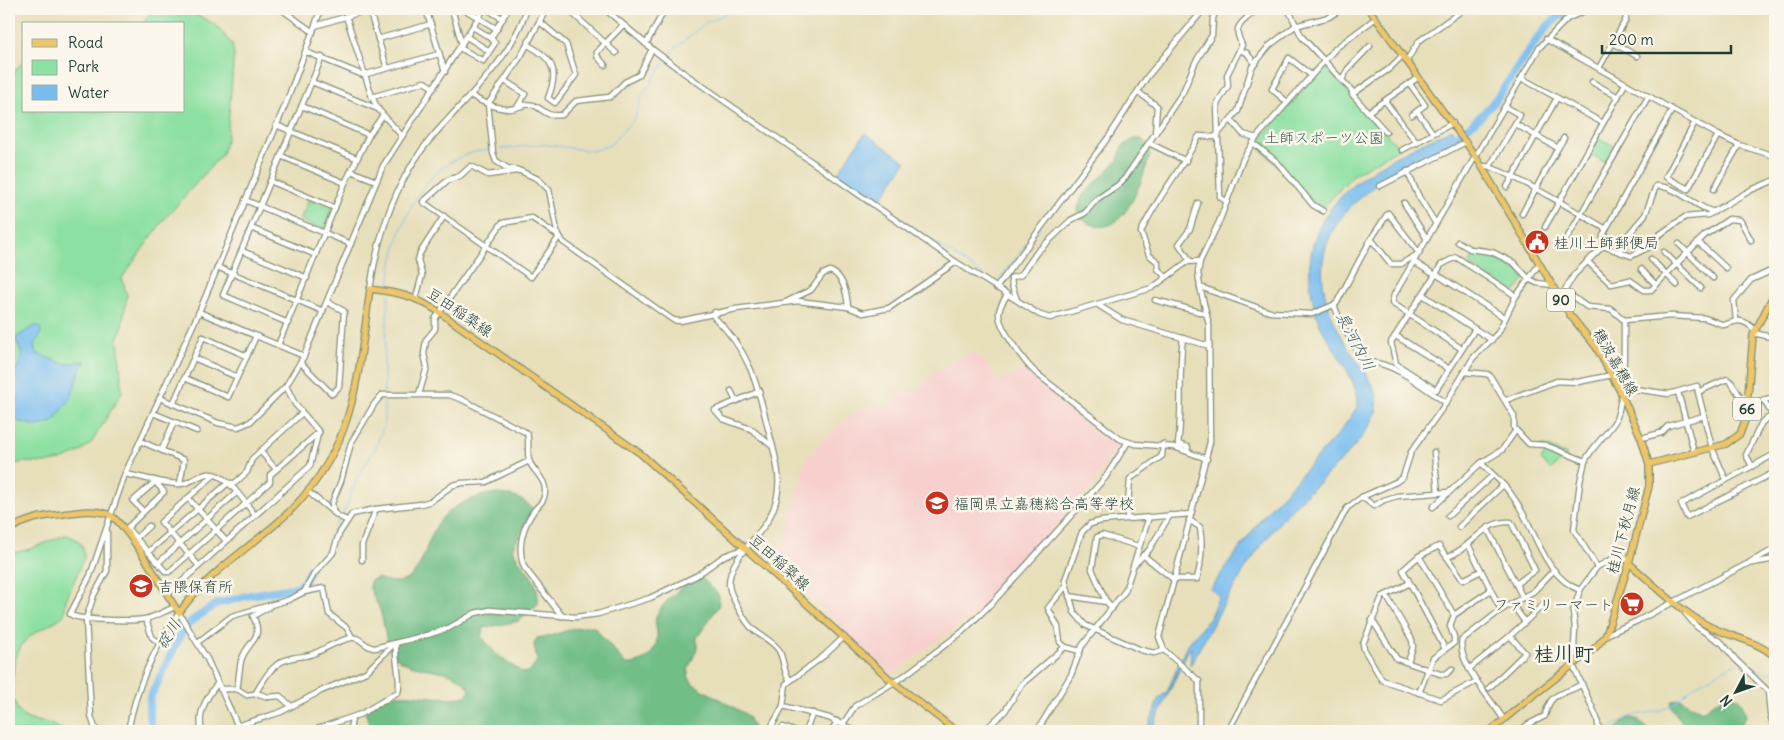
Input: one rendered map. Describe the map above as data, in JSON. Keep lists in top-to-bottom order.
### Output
{
  "streets": {
    "main road": [
      "90",
      "豆田稲築線",
      "穂波嘉穂線",
      "66",
      "桂川下秋月線"
    ]
  },
  "crossings": [
    ["90", "穂波嘉穂線"],
    ["穂波嘉穂線", "66"],
    ["穂波嘉穂線", "桂川下秋月線"],
    ["66", "桂川下秋月線"]
  ],
  "districts": ["桂川町"],
  "water": ["泉河内川", "碇川"],
  "parks": ["土師スポーツ公園"],
  "places": {
    "public building": ["桂川土師郵便局"],
    "school or university": ["福岡県立嘉穂総合高等学校", "吉隈保育所"],
    "supermarket": ["ファミリーマート"]
  },
  "legend": ["Road", "Park", "Water"],
  "scale_bar": "200 m",
  "north": "bottom left"
}
